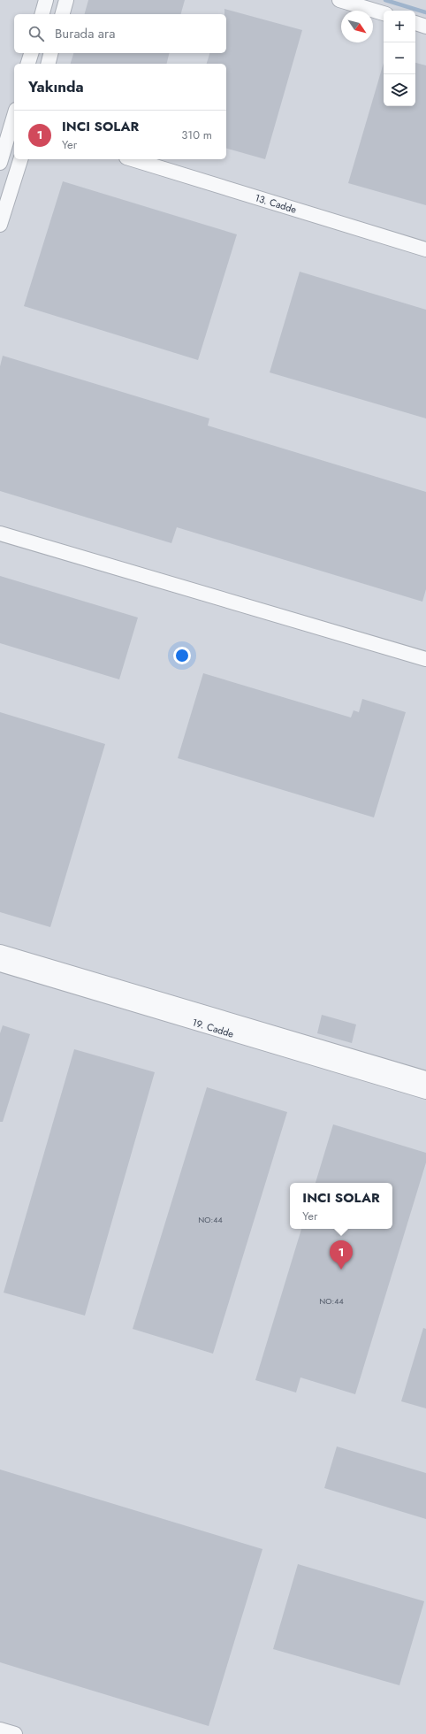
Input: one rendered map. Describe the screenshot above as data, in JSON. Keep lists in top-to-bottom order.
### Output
{
  "streets": {
    "lane": ["13. Cadde", "19. Cadde"]
  },
  "house_numbers": ["NO:44", "NO:44"],
  "north": "bottom right",
  "page": {
    "map_buttons": ["+", "−"],
    "search": "Burada ara",
    "heading": "Yakında",
    "list": [
      {
        "mark": "1",
        "name": "INCI SOLAR",
        "note": "Yer",
        "value": "310 m"
      }
    ],
    "popup": ["INCI SOLAR", "Yer"],
    "pins": "1"
  }
}
